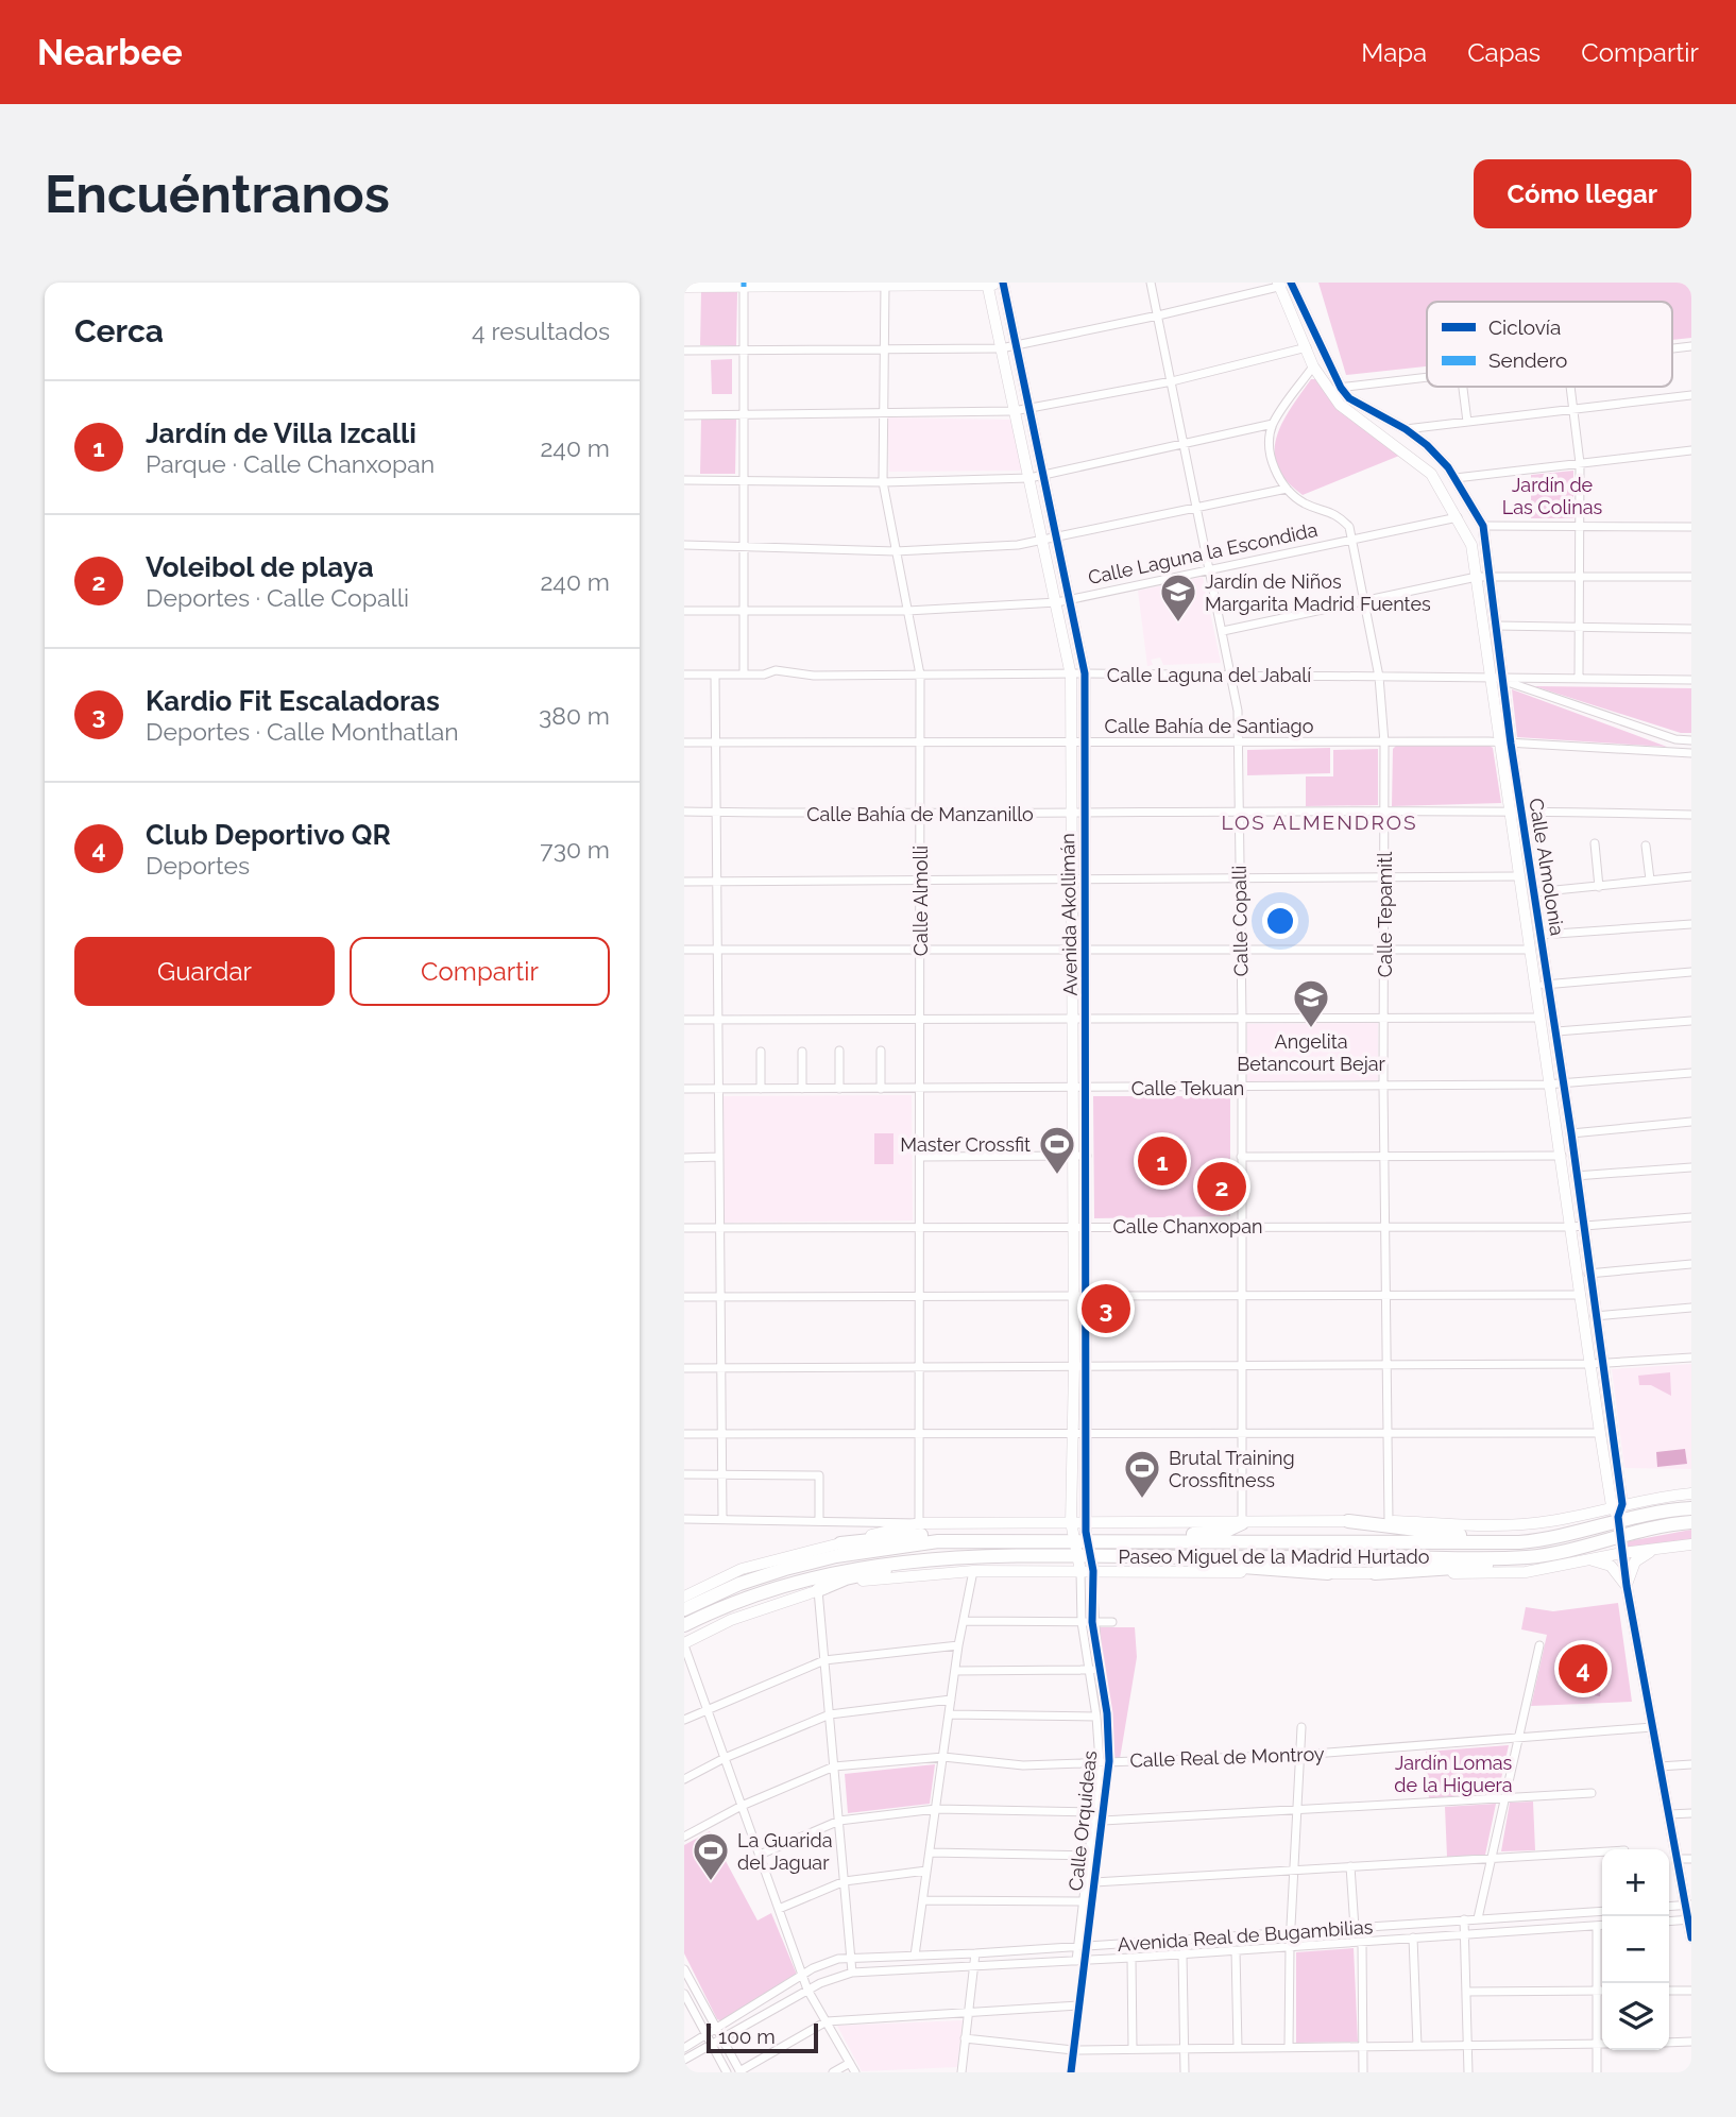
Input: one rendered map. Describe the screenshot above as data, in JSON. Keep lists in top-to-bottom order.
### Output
{
  "streets": {
    "highway": ["Paseo Miguel de la Madrid Hurtado"],
    "street": [
      "Calle Laguna la Escondida",
      "Calle Laguna del Jabalí",
      "Calle Bahía de Santiago",
      "Calle Bahía de Manzanillo",
      "Calle Almolonia",
      "Calle Almolli",
      "Avenida Akollimán",
      "Calle Tepamitl",
      "Calle Copalli",
      "Calle Tekuan",
      "Calle Chanxopan",
      "Calle Real de Montroy",
      "Calle Orquideas",
      "Avenida Real de Bugambilias"
    ]
  },
  "crossings": [
    ["Calle Laguna la Escondida", "Calle Almolonia"],
    ["Calle Laguna la Escondida", "Calle Almolli"],
    ["Calle Laguna la Escondida", "Avenida Akollimán"],
    ["Calle Laguna la Escondida", "Calle Tepamitl"],
    ["Calle Laguna la Escondida", "Calle Copalli"],
    ["Calle Laguna del Jabalí", "Calle Almolonia"],
    ["Calle Laguna del Jabalí", "Calle Almolli"],
    ["Calle Laguna del Jabalí", "Avenida Akollimán"],
    ["Calle Laguna del Jabalí", "Calle Tepamitl"],
    ["Calle Laguna del Jabalí", "Calle Copalli"],
    ["Calle Bahía de Santiago", "Calle Almolonia"],
    ["Calle Bahía de Santiago", "Calle Almolli"],
    ["Calle Bahía de Santiago", "Avenida Akollimán"],
    ["Calle Bahía de Santiago", "Calle Tepamitl"],
    ["Calle Bahía de Santiago", "Calle Copalli"],
    ["Calle Bahía de Manzanillo", "Calle Almolonia"],
    ["Calle Bahía de Manzanillo", "Calle Almolli"],
    ["Calle Bahía de Manzanillo", "Avenida Akollimán"],
    ["Calle Bahía de Manzanillo", "Calle Tepamitl"],
    ["Calle Bahía de Manzanillo", "Calle Copalli"],
    ["Calle Almolonia", "Calle Tekuan"],
    ["Calle Almolonia", "Calle Chanxopan"],
    ["Calle Almolonia", "Paseo Miguel de la Madrid Hurtado"],
    ["Calle Almolli", "Calle Tekuan"],
    ["Calle Almolli", "Calle Chanxopan"],
    ["Avenida Akollimán", "Calle Tekuan"],
    ["Avenida Akollimán", "Calle Chanxopan"],
    ["Avenida Akollimán", "Paseo Miguel de la Madrid Hurtado"],
    ["Calle Tepamitl", "Calle Tekuan"],
    ["Calle Tepamitl", "Calle Chanxopan"],
    ["Calle Copalli", "Calle Tekuan"],
    ["Calle Copalli", "Calle Chanxopan"],
    ["Calle Real de Montroy", "Calle Orquideas"],
    ["Calle Orquideas", "Avenida Real de Bugambilias"]
  ],
  "districts": ["LOS ALMENDROS"],
  "parks": ["Jardín de Las Colinas", "Jardín Lomas de la Higuera"],
  "places": {
    "school or university": ["Jardín de Niños Margarita Madrid Fuentes", "Angelita Betancourt Bejar"],
    "sports": ["Master Crossfit", "Brutal Training Crossfitness", "La Guarida del Jaguar"]
  },
  "legend": ["Ciclovía", "Sendero"],
  "scale_bar": "100 m",
  "page": {
    "header": "Nearbee",
    "nav": ["Mapa", "Capas", "Compartir"],
    "buttons": [
      "Cómo llegar",
      ["Guardar", "Compartir"]
    ],
    "title": "Encuéntranos",
    "heading": ["Cerca", "4 resultados"],
    "list": [
      {
        "mark": "1",
        "name": "Jardín de Villa Izcalli",
        "note": "Parque · Calle Chanxopan",
        "value": "240 m"
      },
      {
        "mark": "2",
        "name": "Voleibol de playa",
        "note": "Deportes · Calle Copalli",
        "value": "240 m"
      },
      {
        "mark": "3",
        "name": "Kardio Fit Escaladoras",
        "note": "Deportes · Calle Monthatlan",
        "value": "380 m"
      },
      {
        "mark": "4",
        "name": "Club Deportivo QR",
        "note": "Deportes",
        "value": "730 m"
      }
    ],
    "pins": [
      "1",
      "2",
      "3",
      "4"
    ],
    "map_buttons": ["+", "−"],
    "scale": "100 m"
  }
}
